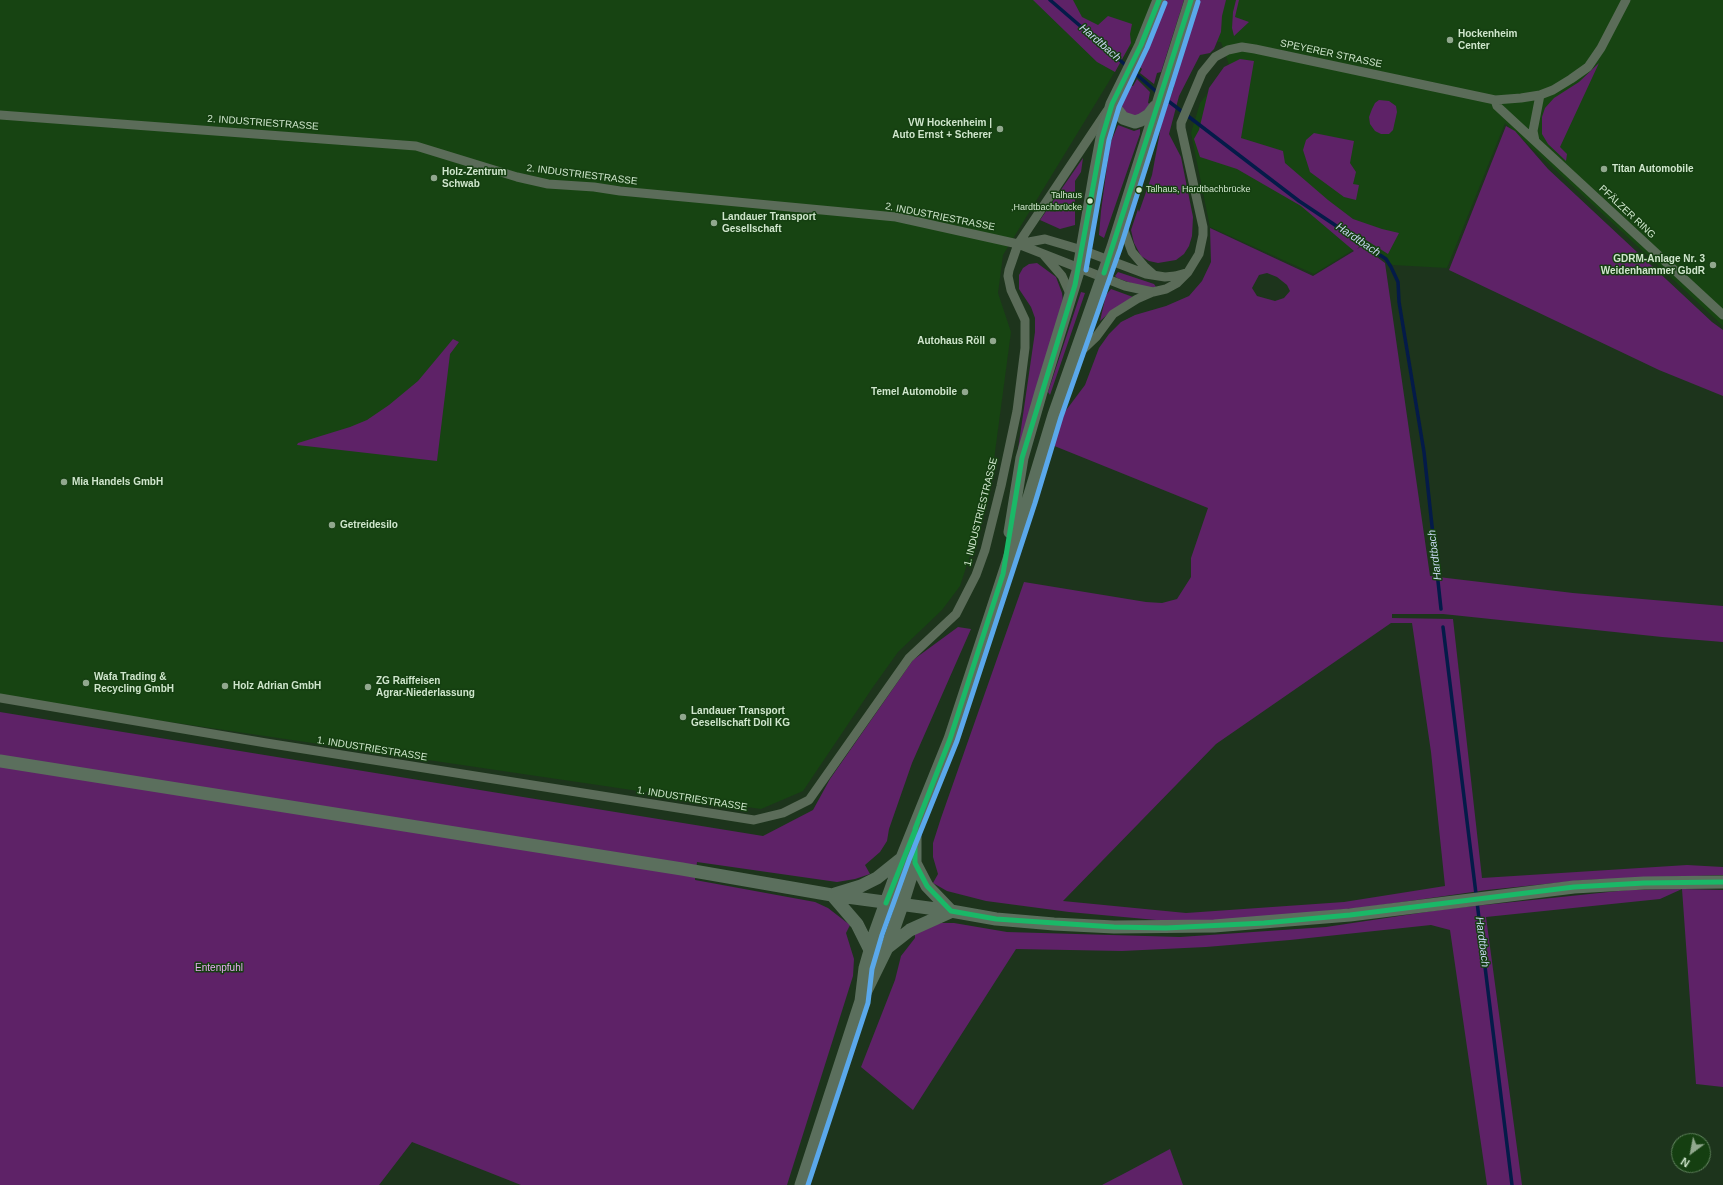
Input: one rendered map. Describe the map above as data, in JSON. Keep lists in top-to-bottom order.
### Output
{
  "streets": {
    "street": [
      "SPEYERER STRASSE",
      "2. INDUSTRIESTRASSE",
      "PFÄLZER RING",
      "1. INDUSTRIESTRASSE"
    ]
  },
  "crossings": [
    ["SPEYERER STRASSE", "PFÄLZER RING"],
    ["2. INDUSTRIESTRASSE", "1. INDUSTRIESTRASSE"]
  ],
  "water": ["Hardtbach"],
  "parks": ["Entenpfuhl"],
  "places": [
    "Hockenheim Center",
    "VW Hockenheim | Auto Ernst + Scherer",
    "Titan Automobile",
    "Holz-Zentrum Schwab",
    "Talhaus, Hardtbachbrücke",
    "Talhaus ,Hardtbachbrücke",
    "Landauer Transport Gesellschaft",
    "GDRM-Anlage Nr. 3 Weidenhammer GbdR",
    "Autohaus Röll",
    "Temel Automobile",
    "Mia Handels GmbH",
    "Getreidesilo",
    "Wafa Trading & Recycling GmbH",
    "Holz Adrian GmbH",
    "ZG Raiffeisen Agrar-Niederlassung",
    "Landauer Transport Gesellschaft Doll KG"
  ],
  "north": "bottom left"
}
